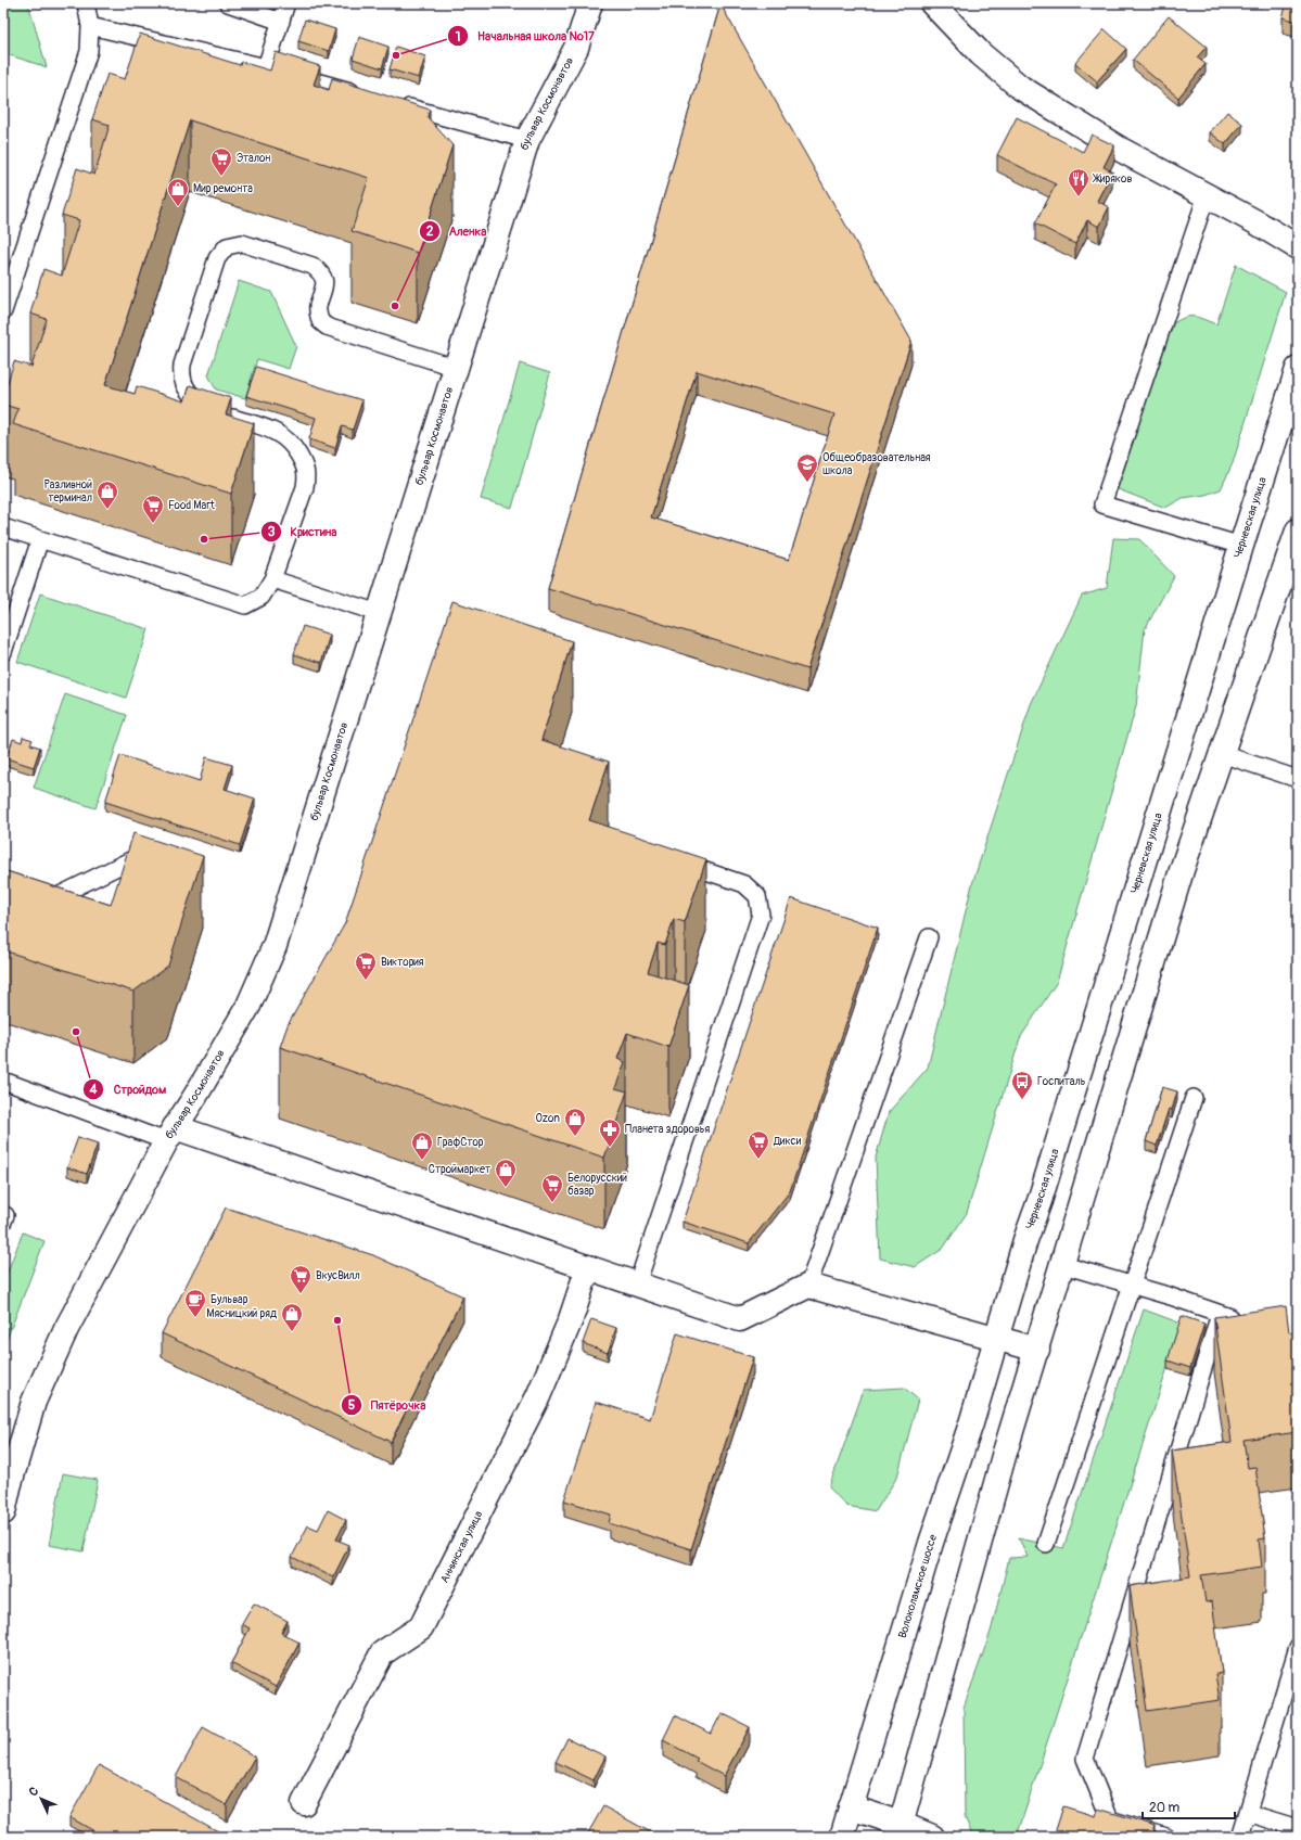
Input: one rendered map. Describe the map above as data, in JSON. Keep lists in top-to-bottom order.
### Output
{
  "streets": {
    "street": [
      "бульвар Космонавтов",
      "Черневская улица",
      "Аннинская улица",
      "Волоколамское шоссе"
    ]
  },
  "crossings": [
    ["Черневская улица", "Волоколамское шоссе"]
  ],
  "places": {
    "other": [
      "Начальная школа №17",
      "Аленка",
      "Кристина",
      "Стройдом",
      "Пятёрочка"
    ],
    "supermarket": [
      "Эталон",
      "Food Mart",
      "Виктория",
      "Дикси",
      "Белорусский базар",
      "ВкусВилл"
    ],
    "restaurant": ["Жиряков"],
    "shop": [
      "Мир ремонта",
      "Разливной терминал",
      "Ozon",
      "ГрафСтор",
      "Строймаркет",
      "Мясницкий ряд"
    ],
    "school or university": ["Общеобразовательная школа"],
    "bus stop": ["Госпиталь"],
    "pharmacy": ["Планета здоровья"],
    "cafe": ["Бульвар"]
  },
  "scale_bar": "20 m",
  "north": "top left"
}
